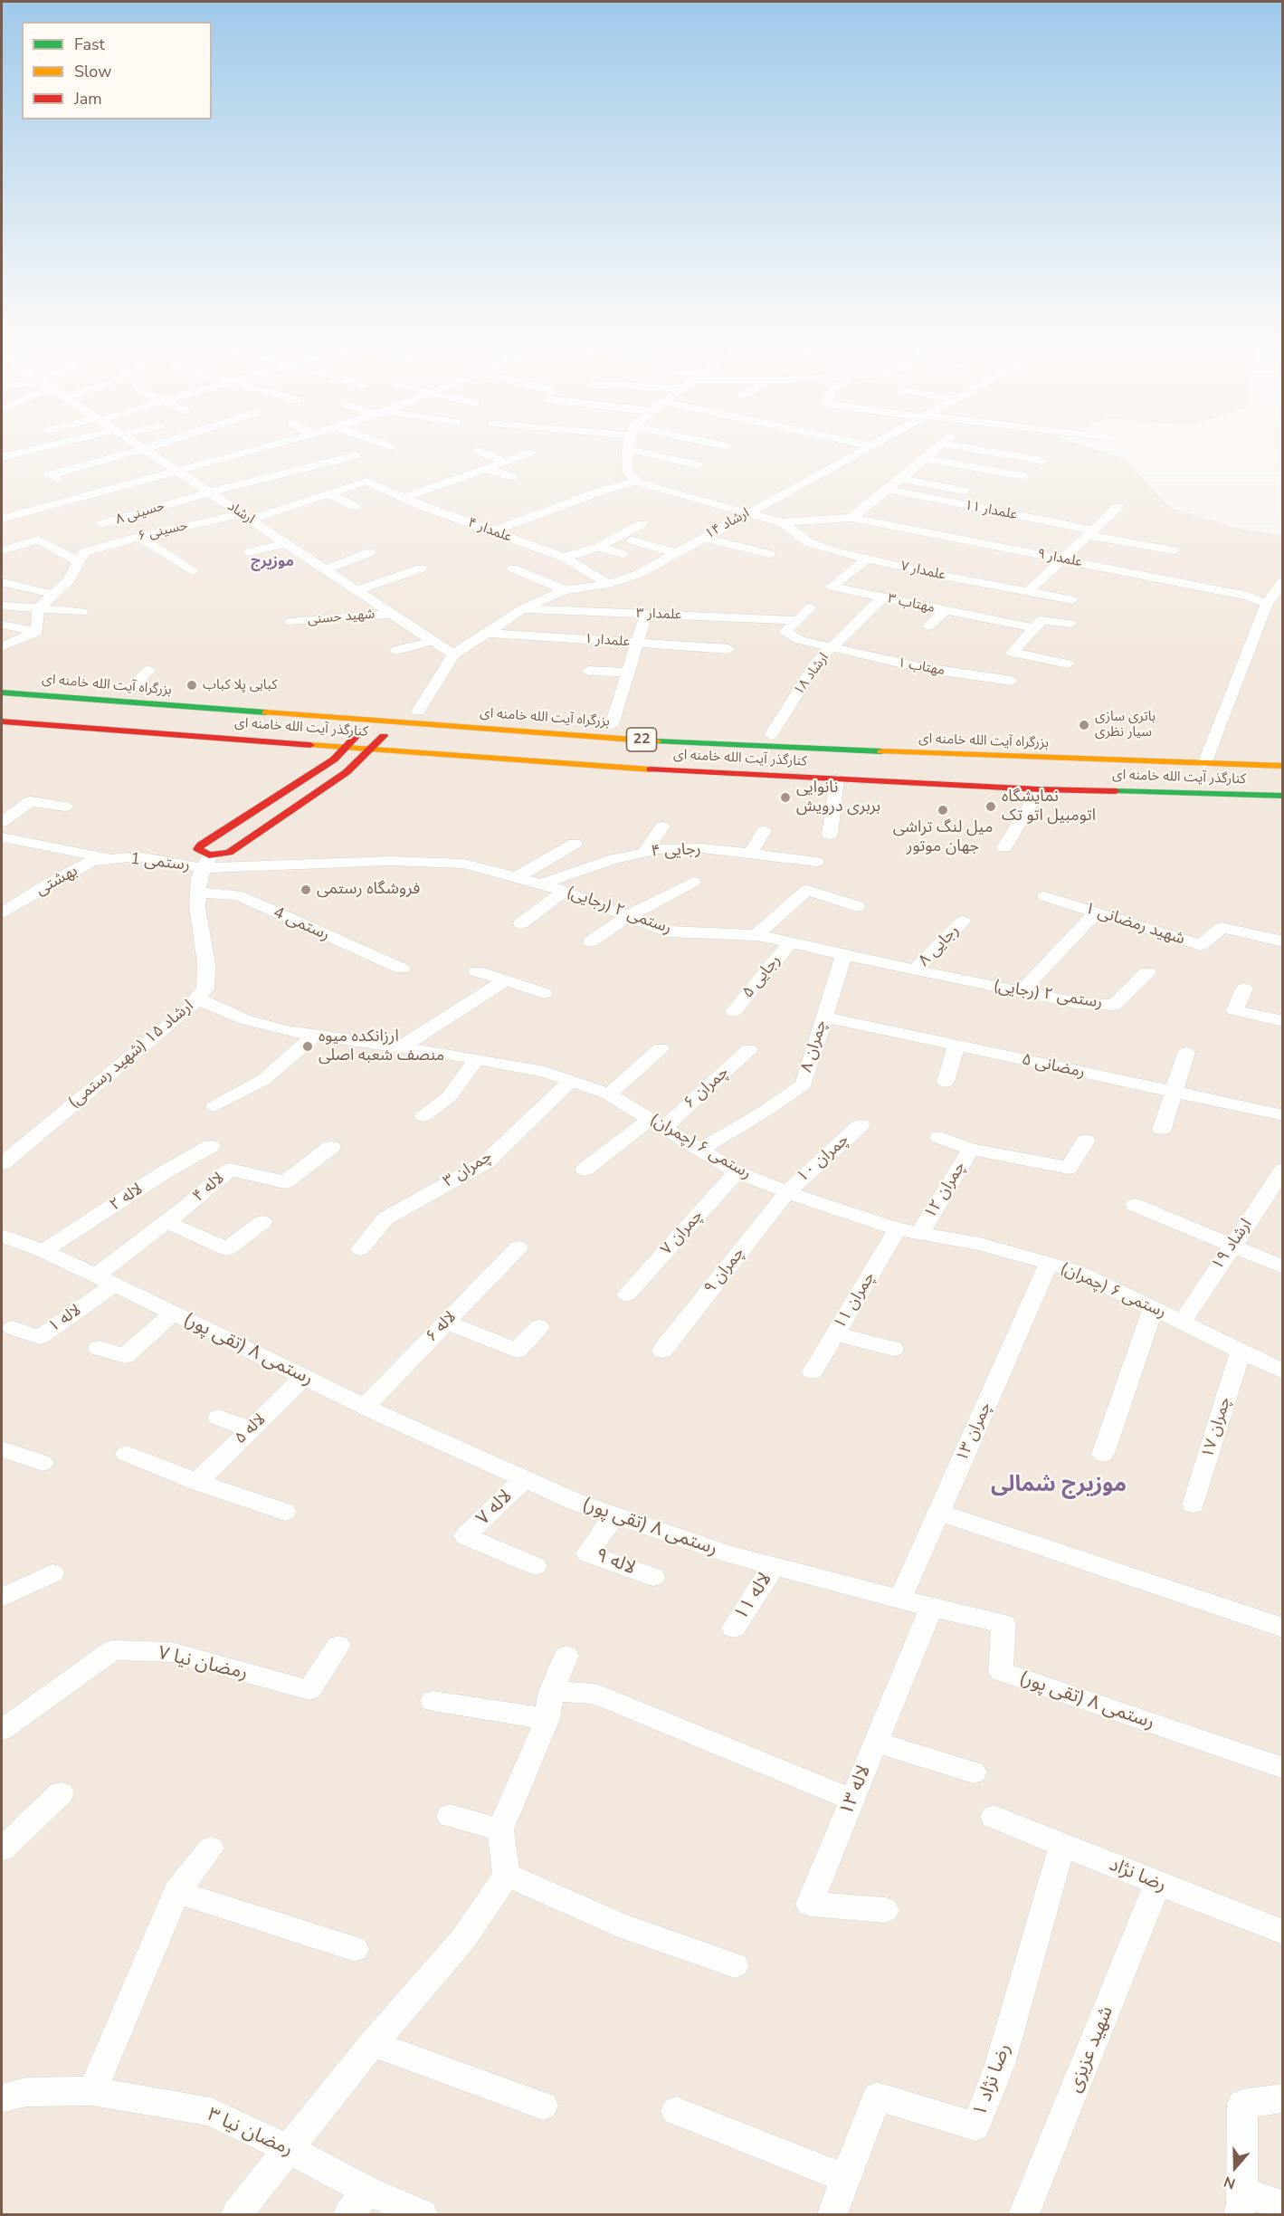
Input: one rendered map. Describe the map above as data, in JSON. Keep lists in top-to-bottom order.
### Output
{
  "streets": {
    "main road": [
      "بزرگراه آیت الله خامنه ای",
      "کنارگذر آیت الله خامنه ای",
      "22",
      "ارشاد ۱۵ (شهید رستمی)"
    ],
    "street": [
      "علمدار ۱۱",
      "حسینی ۸",
      "ارشاد",
      "ارشاد ۱۴",
      "علمدار ۴",
      "حسینی ۶",
      "علمدار ۹",
      "علمدار ۷",
      "مهتاب ۳",
      "علمدار ۳",
      "شهید حسنی",
      "علمدار ۱",
      "مهتاب ۱",
      "ارشاد ۱۸",
      "رجایی ۴",
      "رستمی 1",
      "بهشتی",
      "رستمی ۲ (رجایی)",
      "رستمی 4",
      "شهید رمضانی ۱",
      "رجایی ۸",
      "رجایی ۵",
      "چمران ۸",
      "رمضانی ۵",
      "چمران ۶",
      "رستمی ۶ (چمران)",
      "چمران ۱۰",
      "چمران ۳",
      "لاله ۴",
      "چمران ۱۲",
      "لاله ۲",
      "چمران ۷",
      "ارشاد ۱۹",
      "چمران ۹",
      "چمران ۱۱",
      "لاله ۱",
      "لاله ۶",
      "رستمی ۸ (تقی پور)",
      "چمران ۱۷",
      "لاله ۵",
      "چمران ۱۳",
      "لاله ۷",
      "لاله ۹",
      "لاله ۱۱",
      "رمضان نیا ۷",
      "لاله ۱۳",
      "رضا نژاد",
      "شهید عزیزی",
      "رضا نژاد ۱",
      "رمضان نیا ۳"
    ]
  },
  "crossings": [
    ["حسینی ۸", "ارشاد"],
    ["ارشاد", "ارشاد ۱۴"],
    ["ارشاد", "حسینی ۶"],
    ["ارشاد", "شهید حسنی"],
    ["ارشاد ۱۴", "علمدار ۴"],
    ["ارشاد ۱۴", "علمدار ۳"],
    ["ارشاد ۱۴", "علمدار ۱"],
    ["ارشاد ۱۴", "کنارگذر آیت الله خامنه ای"],
    ["علمدار ۴", "حسینی ۶"],
    ["علمدار ۹", "علمدار ۷"],
    ["علمدار ۷", "مهتاب ۳"],
    ["مهتاب ۳", "ارشاد ۱۸"],
    ["علمدار ۳", "مهتاب ۱"],
    ["مهتاب ۱", "ارشاد ۱۸"],
    ["ارشاد ۱۸", "کنارگذر آیت الله خامنه ای"],
    ["بزرگراه آیت الله خامنه ای", "کنارگذر آیت الله خامنه ای"],
    ["کنارگذر آیت الله خامنه ای", "ارشاد ۱۵ (شهید رستمی)"],
    ["رجایی ۴", "رستمی ۲ (رجایی)"],
    ["رستمی 1", "بهشتی"],
    ["رستمی 1", "رستمی ۲ (رجایی)"],
    ["رستمی 1", "ارشاد ۱۵ (شهید رستمی)"],
    ["رستمی ۲ (رجایی)", "رجایی ۸"],
    ["رستمی ۲ (رجایی)", "رجایی ۵"],
    ["رستمی ۲ (رجایی)", "چمران ۸"],
    ["رستمی ۲ (رجایی)", "ارشاد ۱۵ (شهید رستمی)"],
    ["رستمی 4", "ارشاد ۱۵ (شهید رستمی)"],
    ["چمران ۸", "رمضانی ۵"],
    ["چمران ۸", "رستمی ۶ (چمران)"],
    ["ارشاد ۱۵ (شهید رستمی)", "رستمی ۶ (چمران)"],
    ["چمران ۶", "رستمی ۶ (چمران)"],
    ["رستمی ۶ (چمران)", "چمران ۱۰"],
    ["رستمی ۶ (چمران)", "چمران ۳"],
    ["رستمی ۶ (چمران)", "چمران ۱۲"],
    ["رستمی ۶ (چمران)", "چمران ۷"],
    ["رستمی ۶ (چمران)", "ارشاد ۱۹"],
    ["رستمی ۶ (چمران)", "چمران ۹"],
    ["رستمی ۶ (چمران)", "چمران ۱۱"],
    ["رستمی ۶ (چمران)", "چمران ۱۷"],
    ["رستمی ۶ (چمران)", "چمران ۱۳"],
    ["چمران ۱۰", "چمران ۹"],
    ["لاله ۴", "لاله ۱"],
    ["لاله ۴", "رستمی ۸ (تقی پور)"],
    ["لاله ۲", "رستمی ۸ (تقی پور)"],
    ["لاله ۱", "رستمی ۸ (تقی پور)"],
    ["لاله ۶", "رستمی ۸ (تقی پور)"],
    ["رستمی ۸ (تقی پور)", "لاله ۵"],
    ["رستمی ۸ (تقی پور)", "چمران ۱۳"],
    ["رستمی ۸ (تقی پور)", "لاله ۷"],
    ["رستمی ۸ (تقی پور)", "لاله ۹"],
    ["رستمی ۸ (تقی پور)", "لاله ۱۱"],
    ["رستمی ۸ (تقی پور)", "لاله ۱۳"],
    ["رضا نژاد", "شهید عزیزی"],
    ["رضا نژاد", "رضا نژاد ۱"]
  ],
  "districts": ["موزیرج", "موزیرج شمالی"],
  "places": [
    "کبابی پلا کباب",
    "باتری سازی سیار نظری",
    "نانوایی بربری درویش",
    "نمایشگاه اتومبیل اتو تک",
    "میل لنگ تراشی جهان موتور",
    "فروشگاه رستمی",
    "ارزانکده میوه منصف شعبه اصلی"
  ],
  "legend": ["Fast", "Slow", "Jam"],
  "north": "bottom"
}
